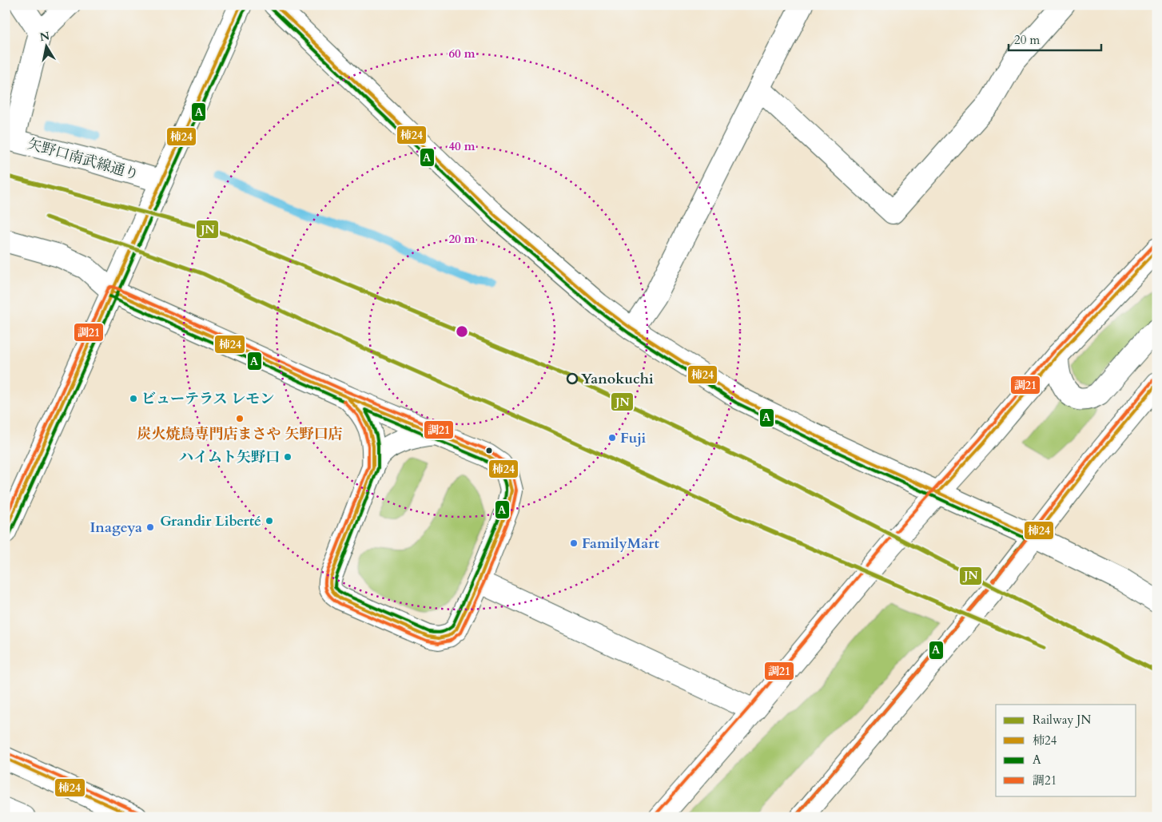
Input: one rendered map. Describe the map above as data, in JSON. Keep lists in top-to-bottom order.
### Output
{
  "streets": {
    "street": ["矢野口南武線通り"]
  },
  "places": [
    "Yanokuchi",
    "ビューテラス レモン",
    "炭火焼鳥専門店まさや 矢野口店",
    "Fuji",
    "ハイムト矢野口",
    "Grandir Liberté",
    "Inageya",
    "FamilyMart"
  ],
  "lines": [
    "transit line 柿24",
    "transit line A",
    "rail line JN",
    "transit line 調21"
  ],
  "legend": [
    "Railway JN",
    "柿24",
    "A",
    "調21"
  ],
  "scale_bar": "20 m",
  "north": "top",
  "rings": ["60 m", "40 m", "20 m"]
}
